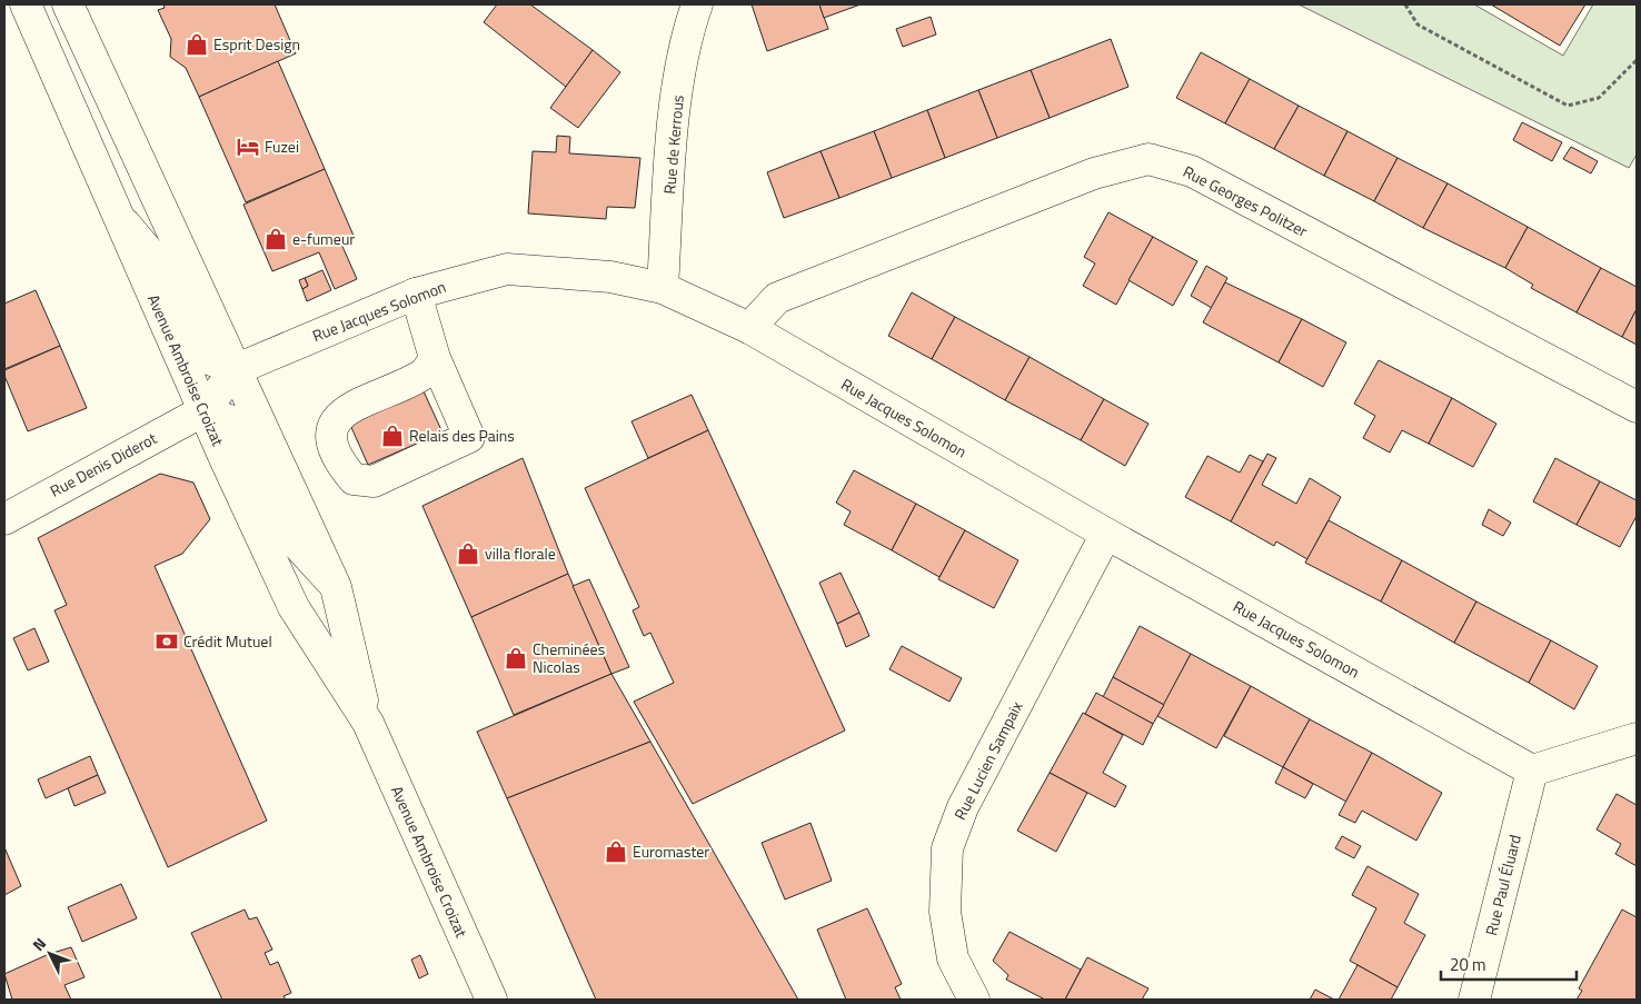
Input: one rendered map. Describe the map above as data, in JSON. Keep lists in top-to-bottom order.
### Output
{
  "streets": {
    "street": [
      "Rue de Kerrous",
      "Rue Georges Politzer",
      "Rue Jacques Solomon",
      "Avenue Ambroise Croizat",
      "Rue Denis Diderot",
      "Rue Lucien Sampaix",
      "Rue Paul Éluard"
    ]
  },
  "crossings": [
    ["Rue de Kerrous", "Rue Jacques Solomon"],
    ["Rue Georges Politzer", "Rue Jacques Solomon"],
    ["Rue Jacques Solomon", "Avenue Ambroise Croizat"],
    ["Rue Jacques Solomon", "Rue Lucien Sampaix"],
    ["Rue Jacques Solomon", "Rue Paul Éluard"],
    ["Avenue Ambroise Croizat", "Rue Denis Diderot"]
  ],
  "places": {
    "shop": [
      "Esprit Design",
      "e-fumeur",
      "Relais des Pains",
      "villa florale",
      "Cheminées Nicolas",
      "Euromaster"
    ],
    "hotel": ["Fuzei"],
    "bank": ["Crédit Mutuel"]
  },
  "scale_bar": "20 m",
  "north": "top left"
}
